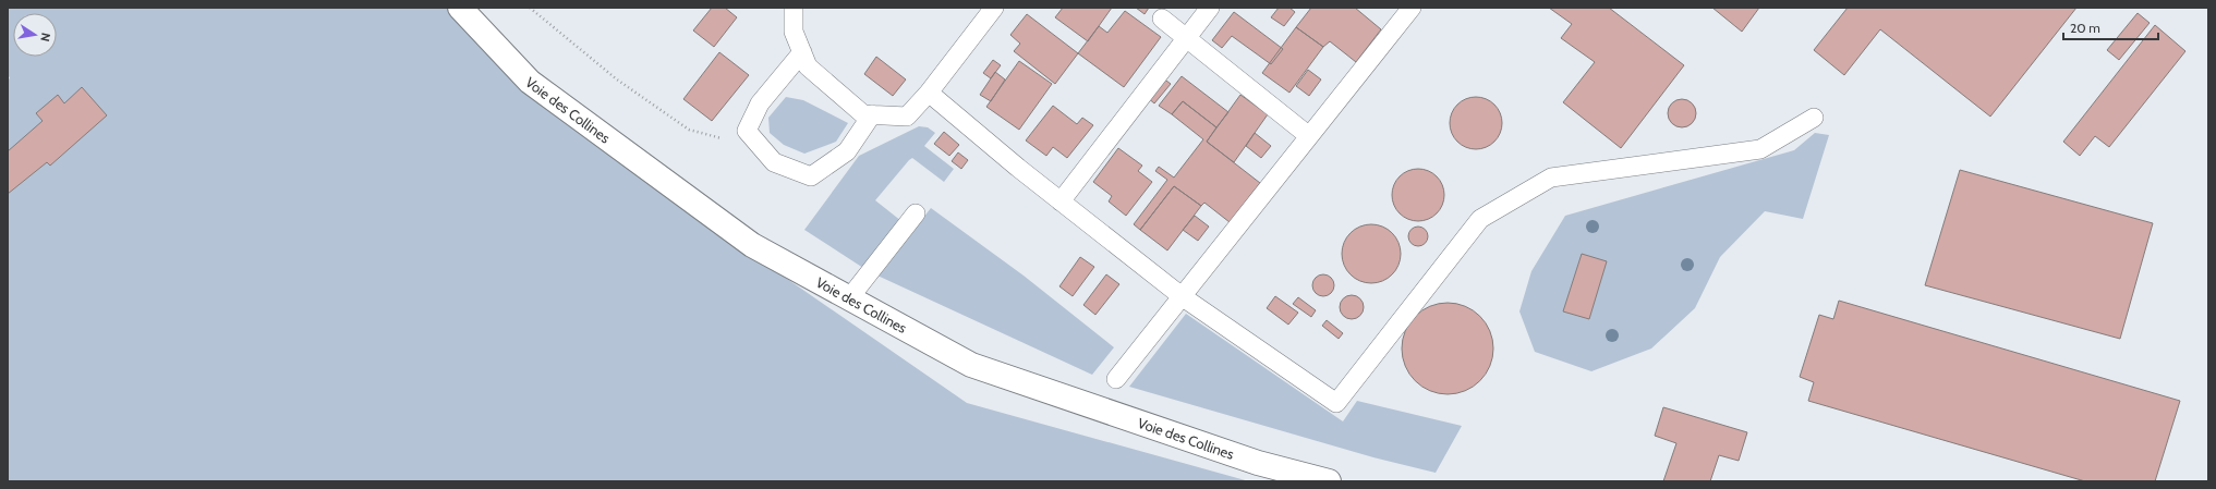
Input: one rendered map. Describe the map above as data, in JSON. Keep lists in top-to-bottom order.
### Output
{
  "streets": {
    "street": ["Voie des Collines"]
  },
  "scale_bar": "20 m",
  "north": "right"
}
